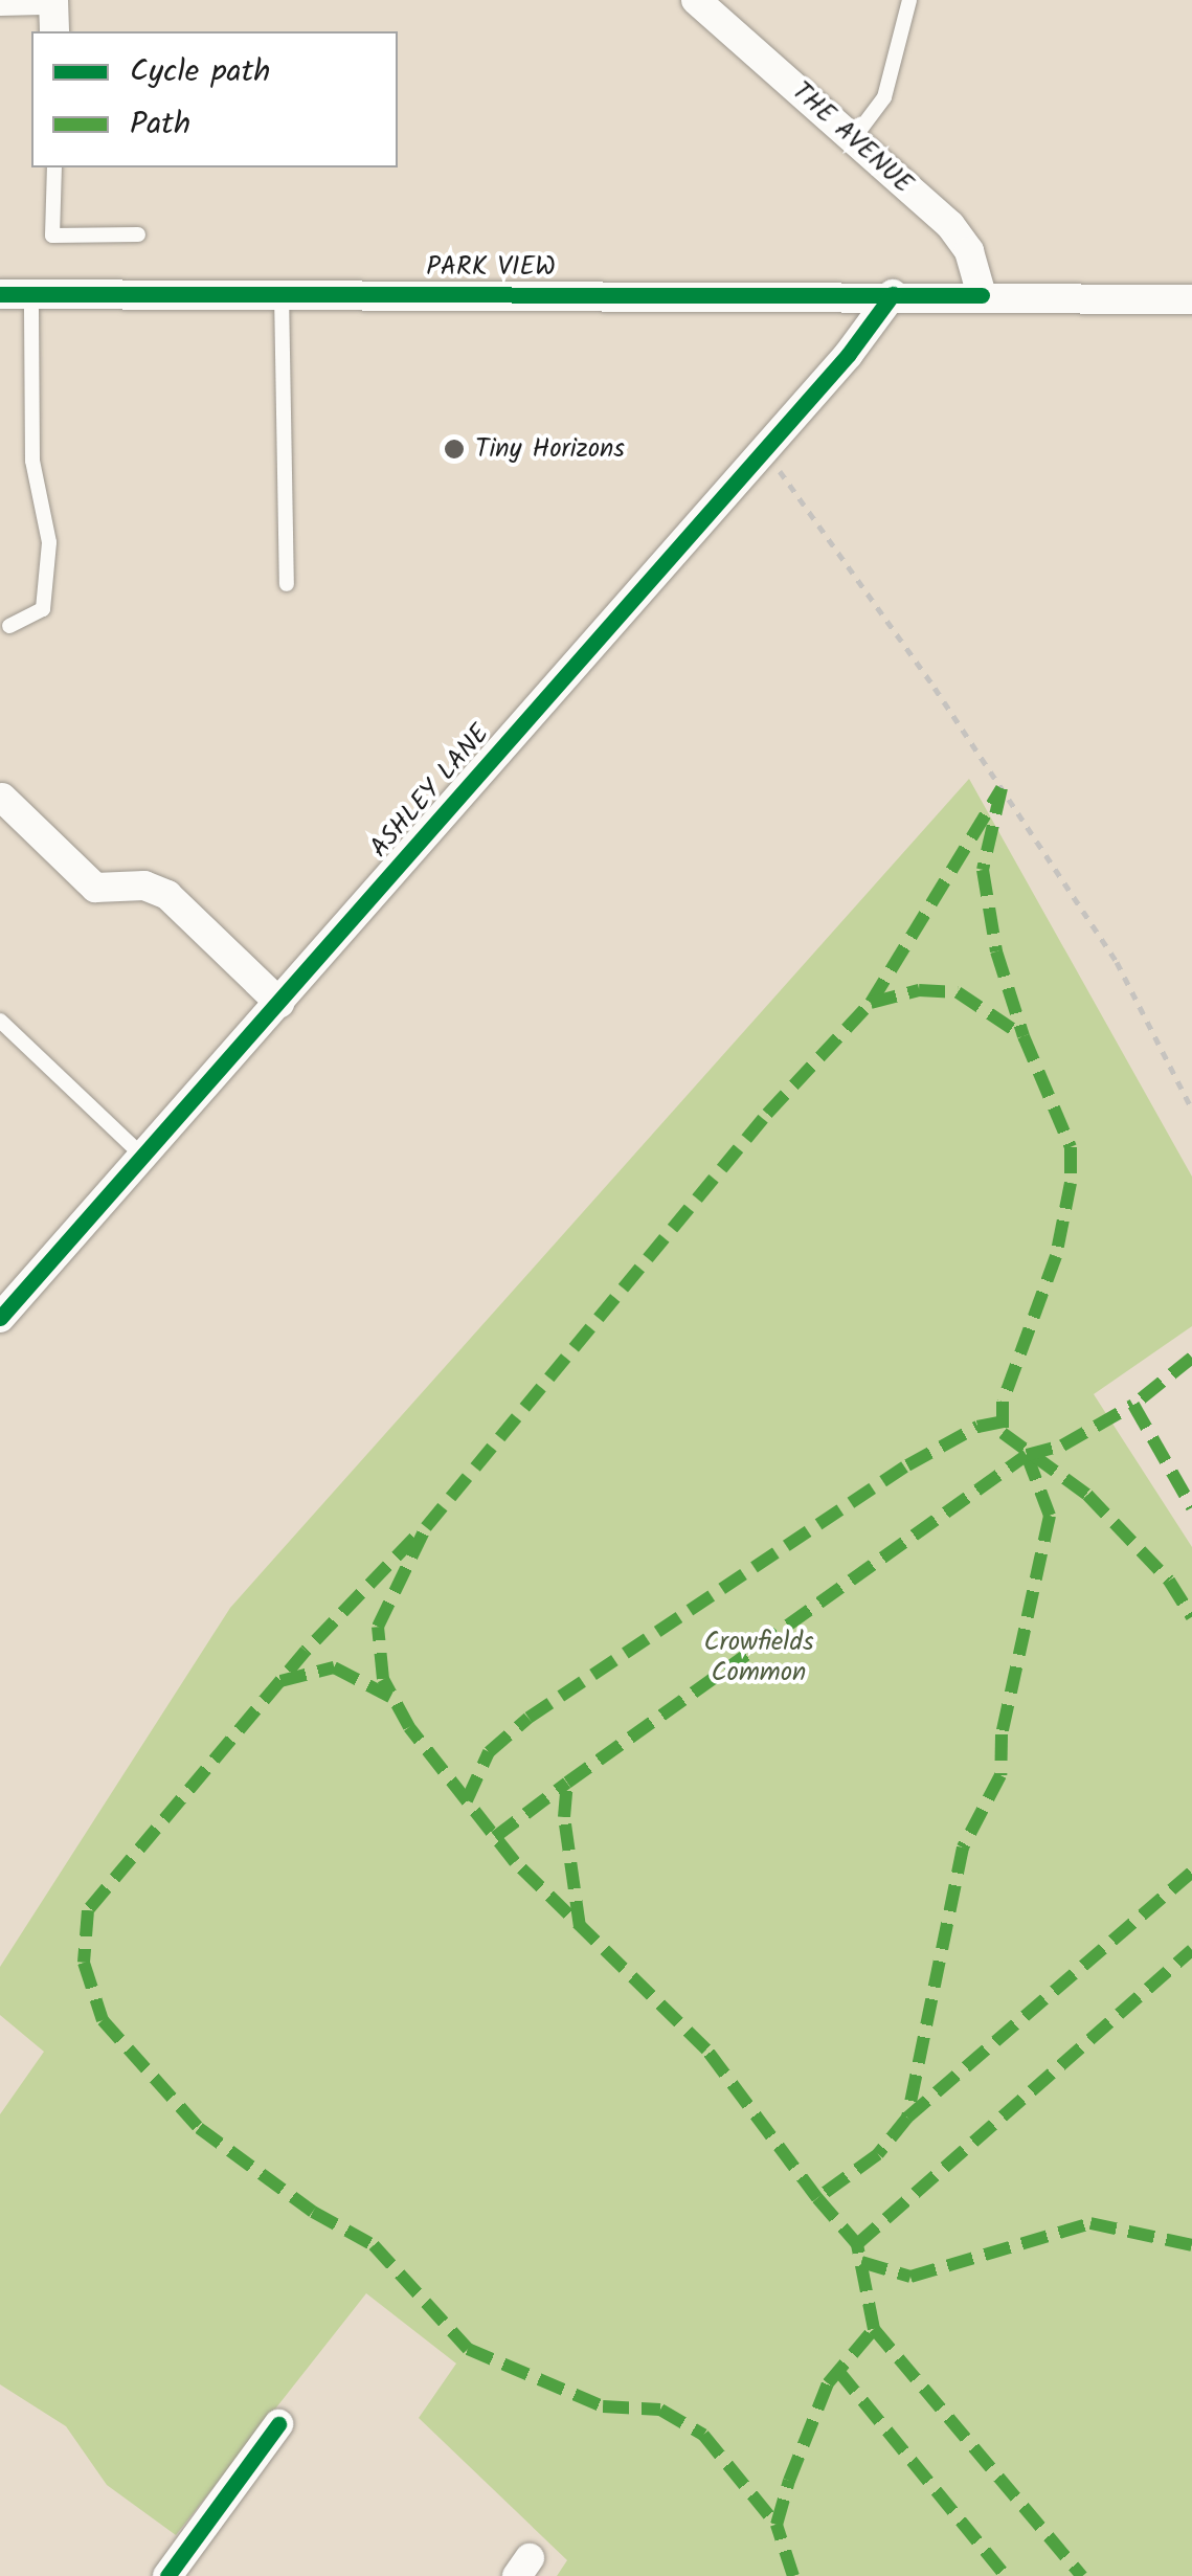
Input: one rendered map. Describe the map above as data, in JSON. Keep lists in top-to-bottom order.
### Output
{
  "streets": {
    "street": ["THE AVENUE", "PARK VIEW", "ASHLEY LANE"]
  },
  "crossings": [
    ["THE AVENUE", "PARK VIEW"],
    ["PARK VIEW", "ASHLEY LANE"]
  ],
  "parks": ["Crowfields Common"],
  "places": ["Tiny Horizons"],
  "legend": ["Cycle path", "Path"]
}
